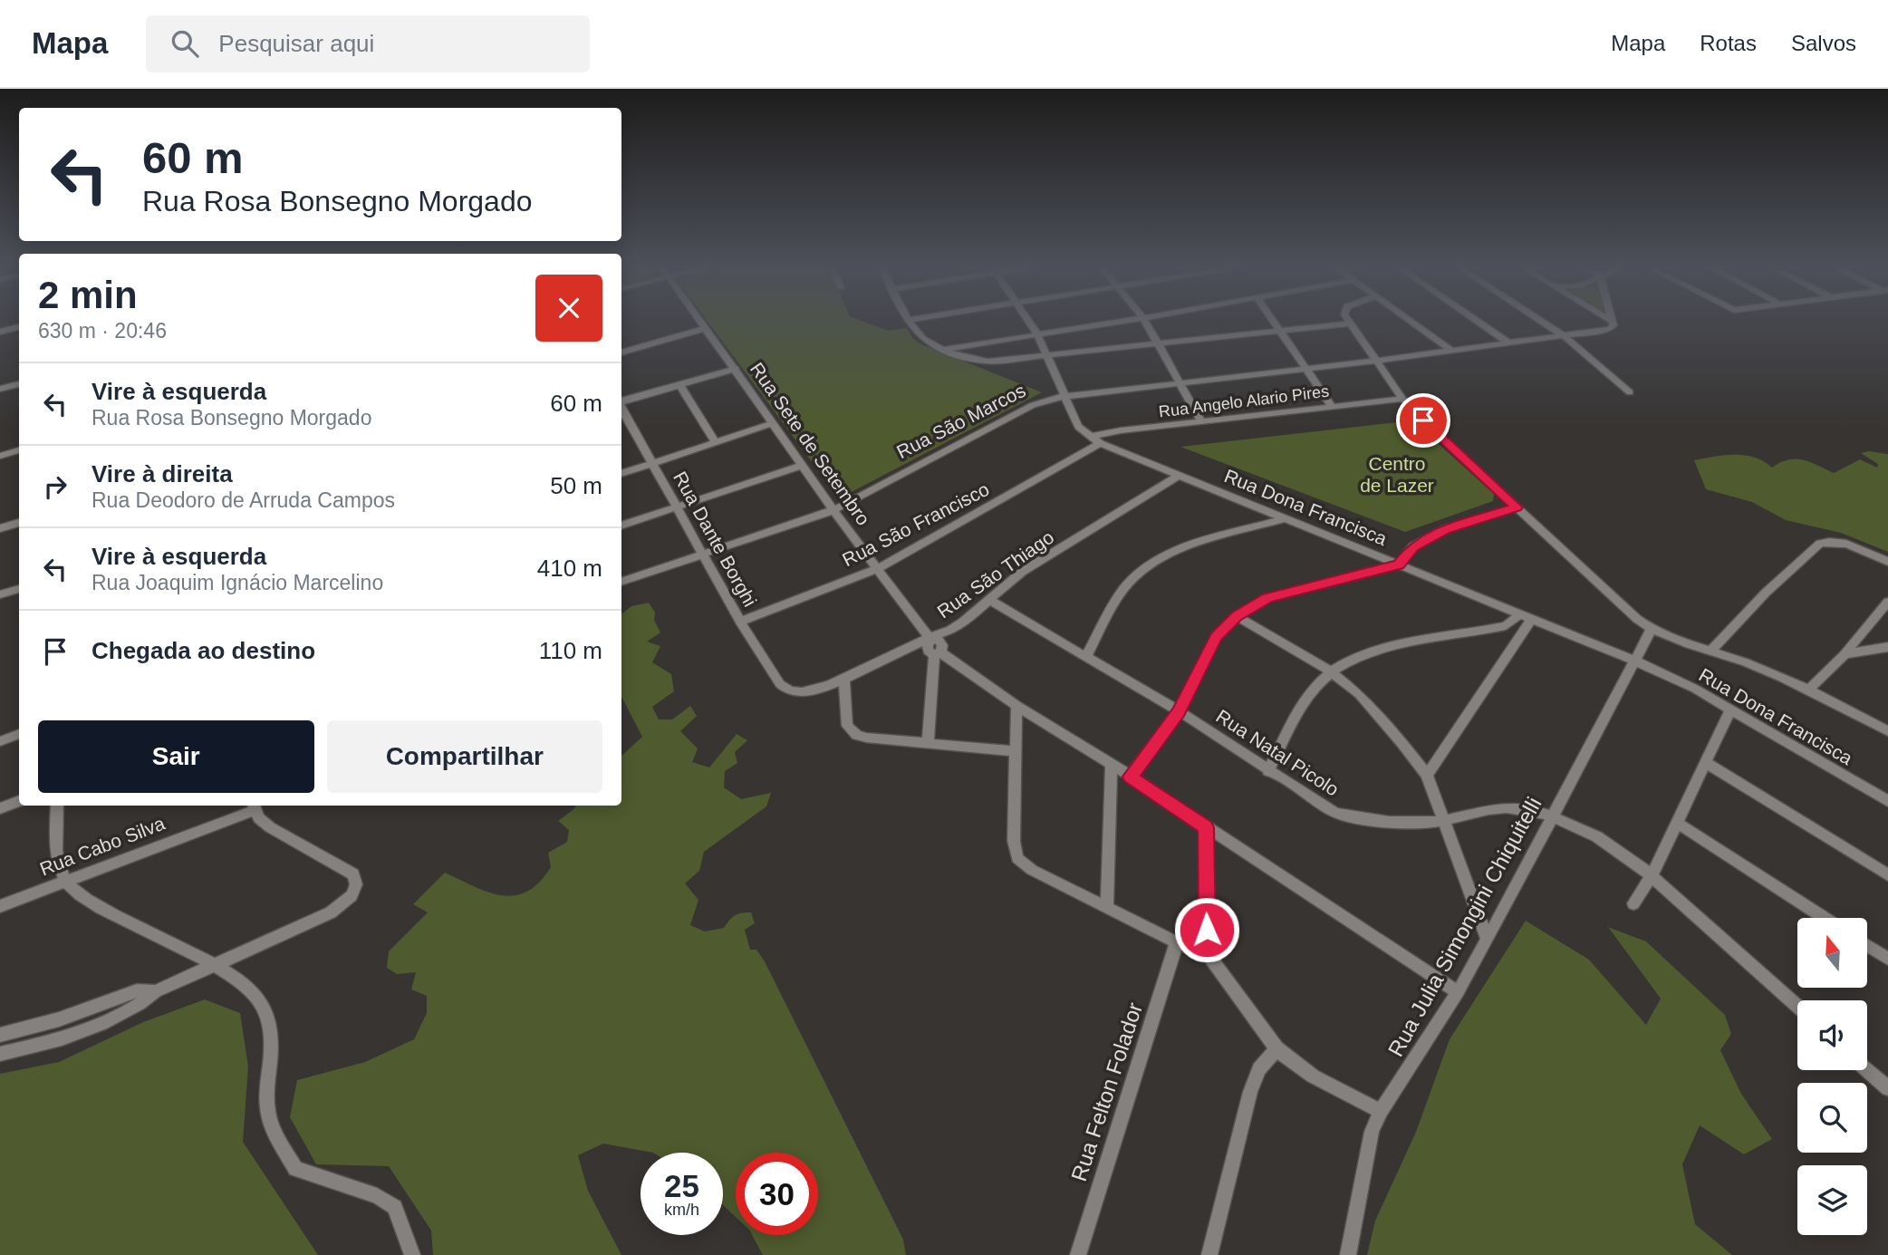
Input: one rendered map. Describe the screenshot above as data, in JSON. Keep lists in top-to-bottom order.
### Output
{
  "streets": {
    "street": [
      "Rua Angelo Alario Pires",
      "Rua São Marcos",
      "Rua Sete de Setembro",
      "Rua Dona Francisca",
      "Rua São Francisco",
      "Rua Dante Borghi",
      "Rua São Thiago",
      "Rua Natal Picolo",
      "Rua Cabo Silva",
      "Rua Julia Simongini Chiquitelli",
      "Rua Felton Folador"
    ]
  },
  "crossings": [
    ["Rua Angelo Alario Pires", "Rua Dona Francisca"],
    ["Rua São Marcos", "Rua Sete de Setembro"],
    ["Rua São Marcos", "Rua Dona Francisca"],
    ["Rua São Marcos", "Rua Dante Borghi"],
    ["Rua Sete de Setembro", "Rua São Francisco"],
    ["Rua Sete de Setembro", "Rua São Thiago"],
    ["Rua Dona Francisca", "Rua São Francisco"],
    ["Rua Dona Francisca", "Rua São Thiago"],
    ["Rua Dona Francisca", "Rua Julia Simongini Chiquitelli"],
    ["Rua São Francisco", "Rua Dante Borghi"],
    ["Rua Dante Borghi", "Rua São Thiago"],
    ["Rua São Thiago", "Rua Natal Picolo"],
    ["Rua Natal Picolo", "Rua Julia Simongini Chiquitelli"]
  ],
  "parks": ["Centro de Lazer"],
  "north": "top",
  "page": {
    "header": "Mapa",
    "search": "Pesquisar aqui",
    "nav": ["Mapa", "Rotas", "Salvos"],
    "turn": ["60 m", "Rua Rosa Bonsegno Morgado"],
    "heading": ["2 min", "630 m · 20:46"],
    "list": [
      {
        "name": "Vire à esquerda",
        "note": "Rua Rosa Bonsegno Morgado",
        "value": "60 m"
      },
      {
        "name": "Vire à direita",
        "note": "Rua Deodoro de Arruda Campos",
        "value": "50 m"
      },
      {
        "name": "Vire à esquerda",
        "note": "Rua Joaquim Ignácio Marcelino",
        "value": "410 m"
      },
      {
        "name": "Chegada ao destino",
        "value": "110 m"
      }
    ],
    "buttons": ["Sair", "Compartilhar"],
    "speed": "25 km/h",
    "limit": "30"
  }
}
